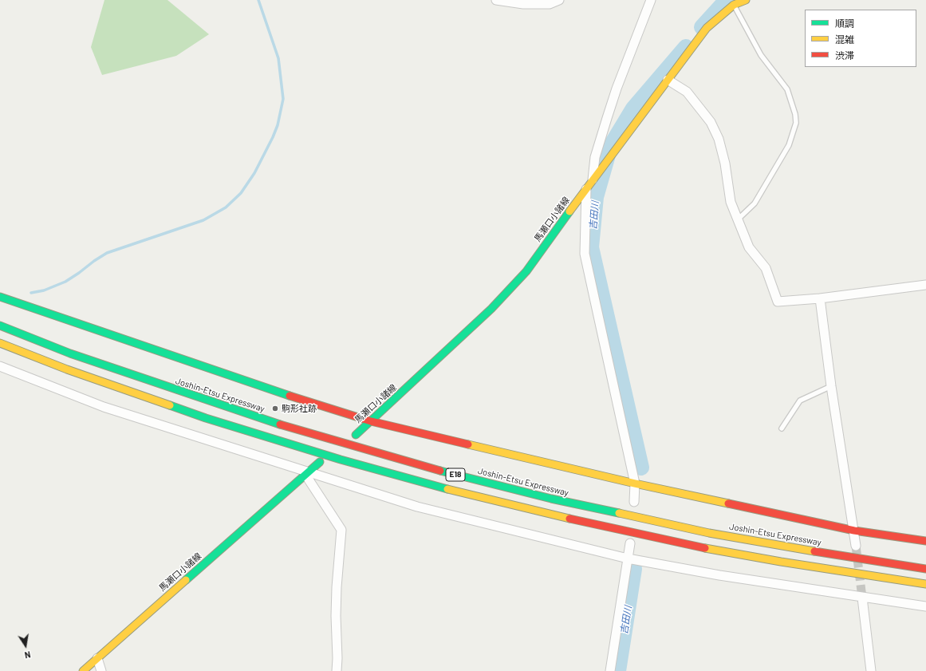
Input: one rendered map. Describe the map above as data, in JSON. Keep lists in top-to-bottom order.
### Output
{
  "streets": {
    "main road": ["馬瀬口小諸線", "Joshin-Etsu Expressway", "E18"]
  },
  "water": ["吉田川"],
  "places": ["駒形社跡"],
  "legend": ["順調", "混雑", "渋滞"],
  "north": "bottom"
}
